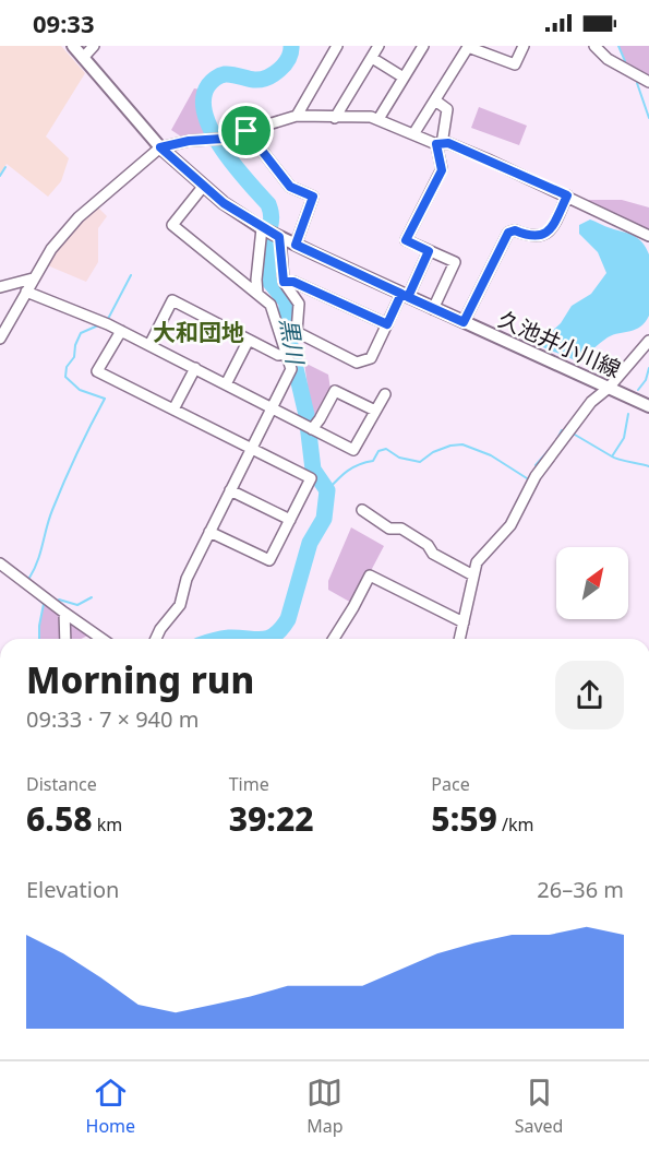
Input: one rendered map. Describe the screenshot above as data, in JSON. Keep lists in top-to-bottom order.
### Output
{
  "streets": {
    "street": ["久池井小川線"]
  },
  "districts": ["大和団地"],
  "water": ["黒川"],
  "north": "top right",
  "page": {
    "status": "09:33",
    "heading": ["Morning run", "09:33 · 7 × 940 m"],
    "stats": [
      ["Distance", "6.58 km"],
      ["Time", "39:22"],
      ["Pace", "5:59 /km"]
    ],
    "chart": ["Elevation", "26–36 m"],
    "tabs": ["Home", "Map", "Saved"]
  }
}
